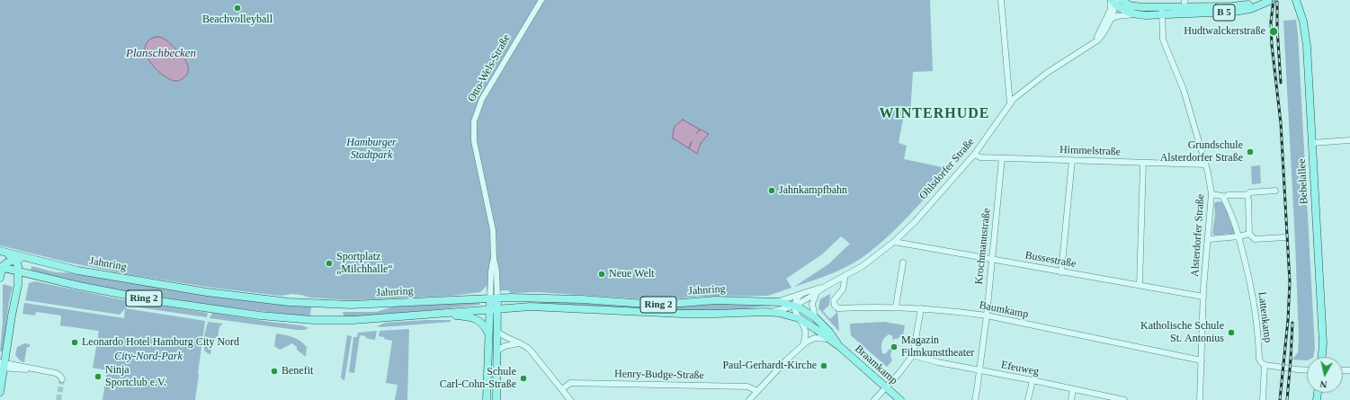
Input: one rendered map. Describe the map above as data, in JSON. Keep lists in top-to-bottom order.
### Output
{
  "streets": {
    "main road": [
      "B 5",
      "Otto-Wels-Straße",
      "Bebelallee",
      "Jahnring",
      "Ring 2",
      "Braamkamp"
    ],
    "street": [
      "Himmelstraße",
      "Ohlsdorfer Straße",
      "Alsterdorfer Straße",
      "Krochmannstraße",
      "Bussestraße",
      "Baumkamp",
      "Lattenkamp",
      "Efeuweg",
      "Henry-Budge-Straße"
    ]
  },
  "crossings": [
    ["B 5", "Alsterdorfer Straße"],
    ["Otto-Wels-Straße", "Jahnring"],
    ["Himmelstraße", "Ohlsdorfer Straße"],
    ["Himmelstraße", "Alsterdorfer Straße"],
    ["Himmelstraße", "Krochmannstraße"],
    ["Ohlsdorfer Straße", "Bussestraße"],
    ["Ohlsdorfer Straße", "Jahnring"],
    ["Ohlsdorfer Straße", "Baumkamp"],
    ["Ohlsdorfer Straße", "Braamkamp"],
    ["Alsterdorfer Straße", "Bussestraße"],
    ["Alsterdorfer Straße", "Baumkamp"],
    ["Krochmannstraße", "Bussestraße"],
    ["Krochmannstraße", "Baumkamp"],
    ["Krochmannstraße", "Efeuweg"],
    ["Jahnring", "Braamkamp"]
  ],
  "districts": ["WINTERHUDE"],
  "water": ["Planschbecken"],
  "parks": ["Hamburger Stadtpark", "City-Nord-Park"],
  "places": [
    "Beachvolleyball",
    "Hudtwalckerstraße",
    "Grundschule Alsterdorfer Straße",
    "Jahnkampfbahn",
    "Sportplatz „Milchhalle“",
    "Neue Welt",
    "Katholische Schule St. Antonius",
    "Leonardo Hotel Hamburg City Nord",
    "Magazin Filmkunsttheater",
    "Paul-Gerhardt-Kirche",
    "Benefit",
    "Ninja Sportclub e.V.",
    "Schule Carl-Cohn-Straße"
  ],
  "north": "bottom"
}
